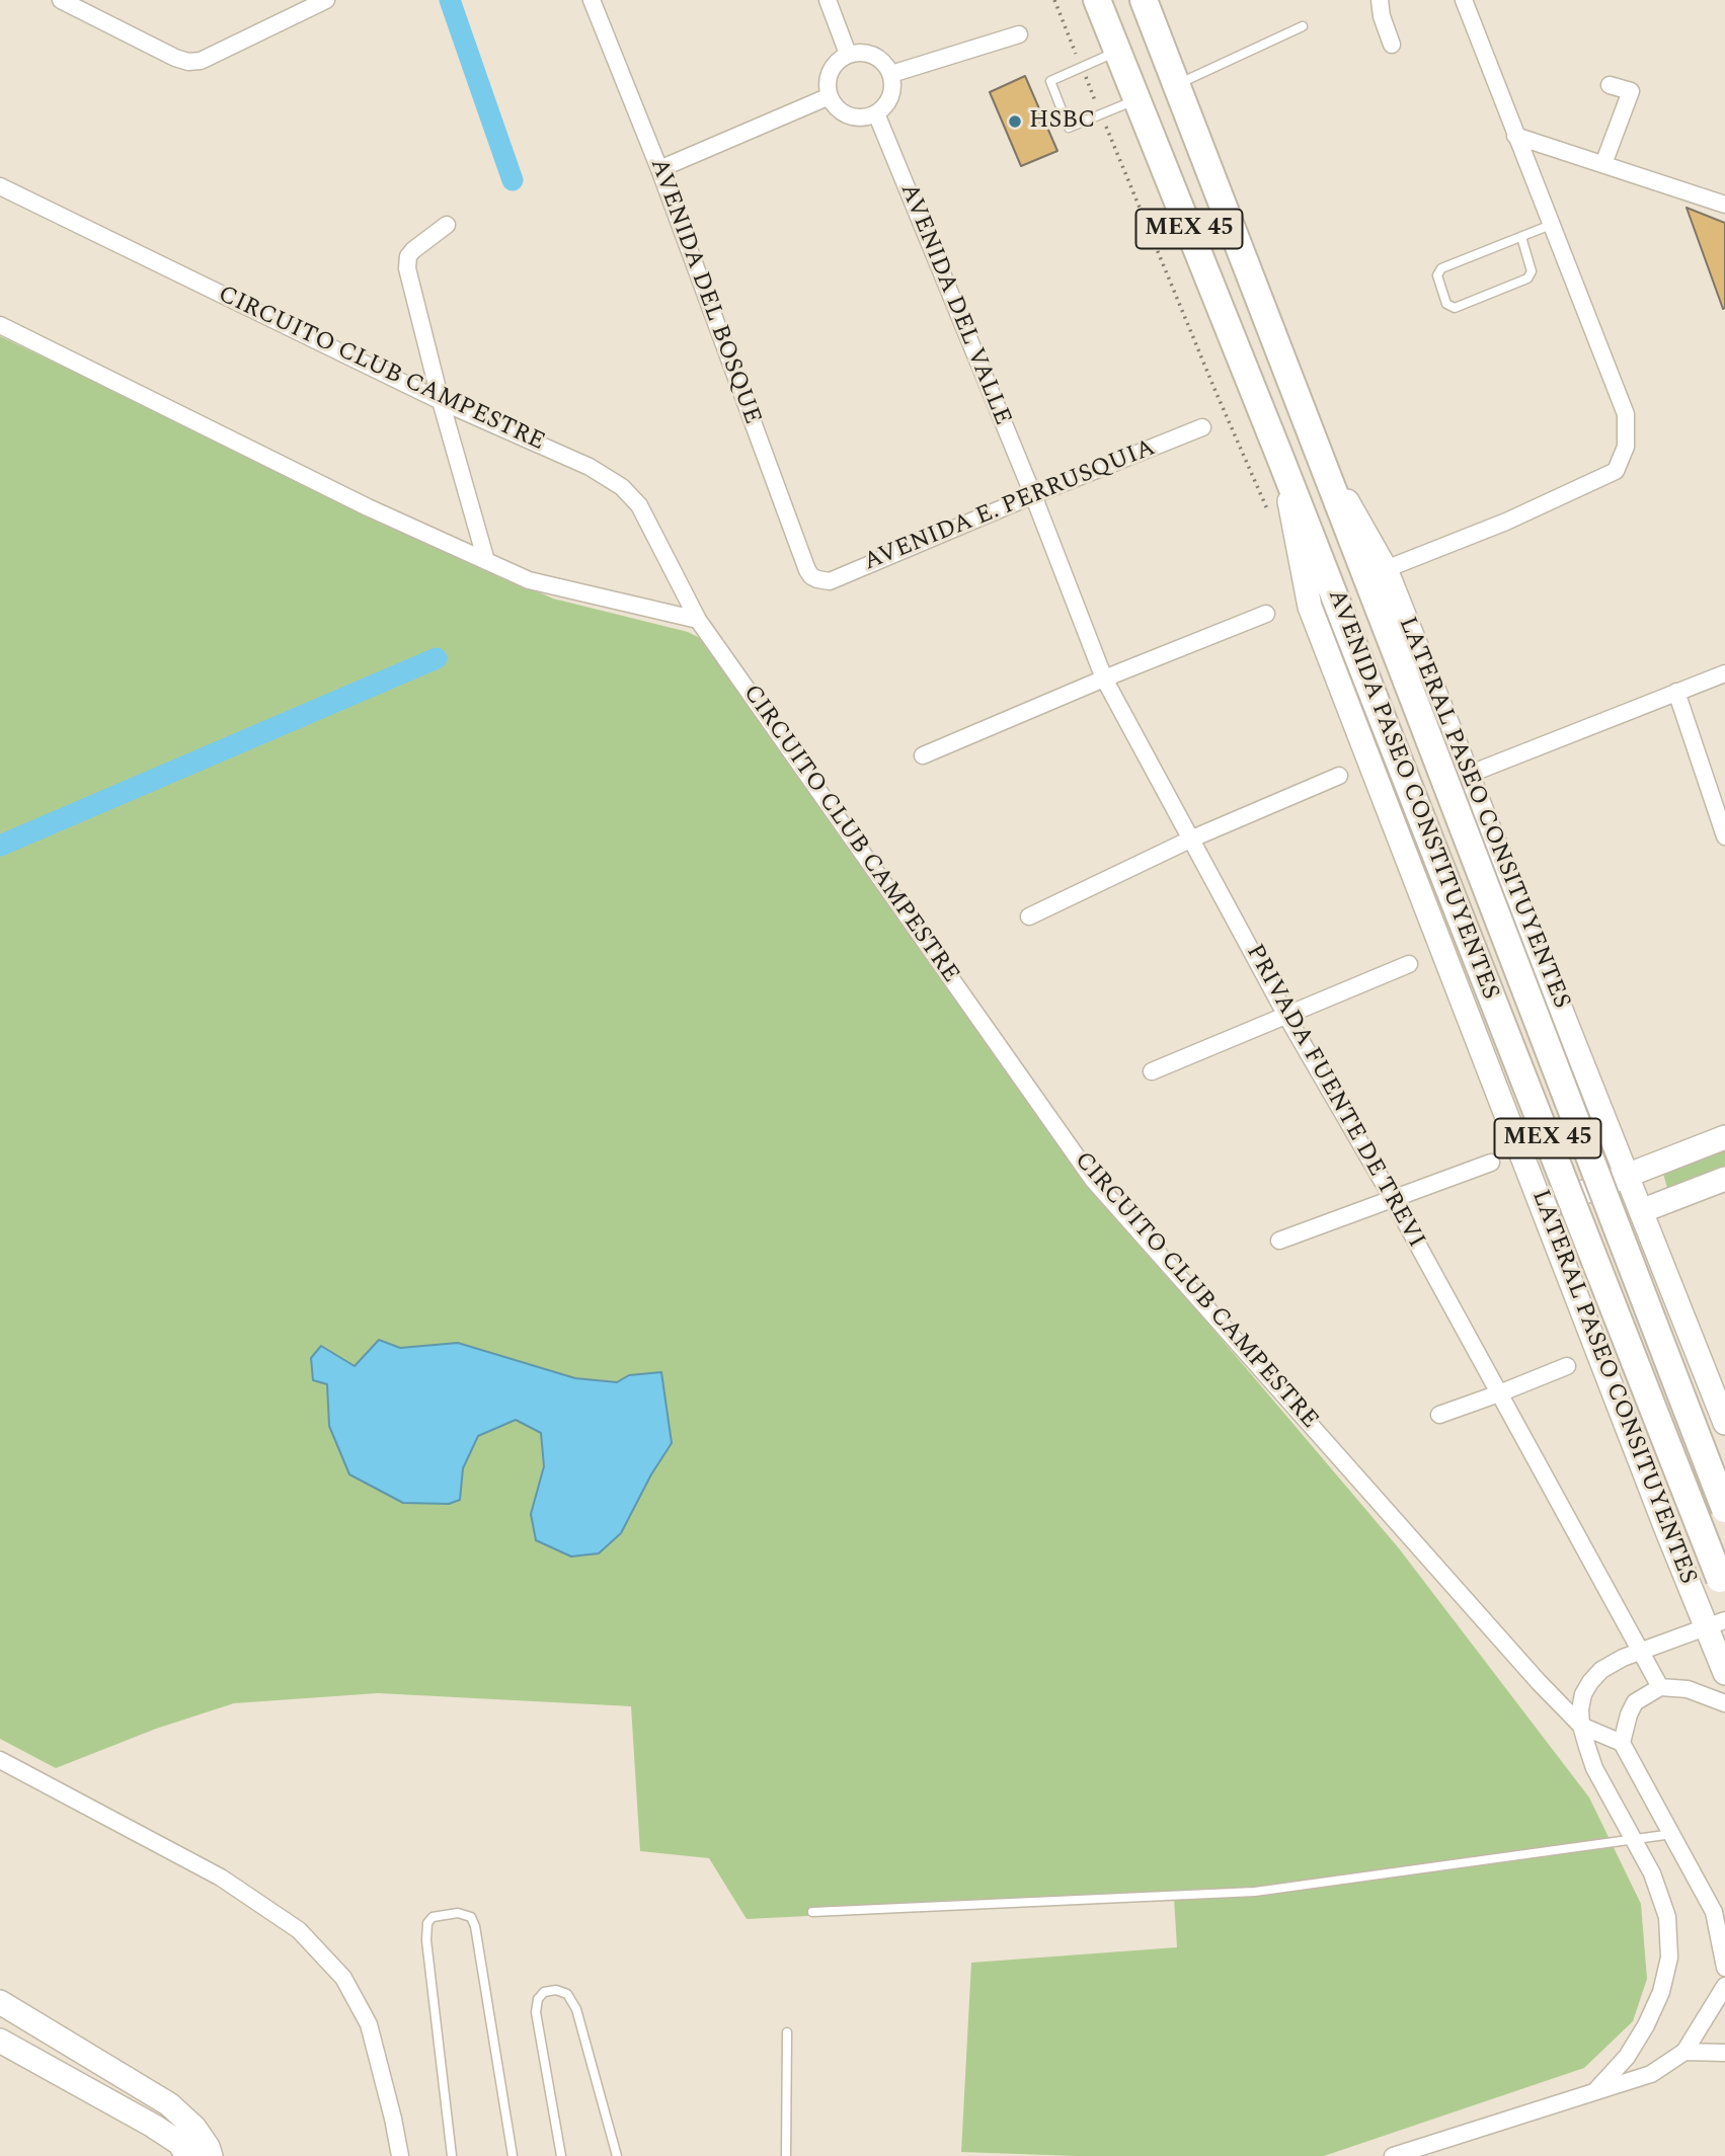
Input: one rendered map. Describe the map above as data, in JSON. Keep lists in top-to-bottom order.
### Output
{
  "streets": {
    "highway": ["MEX 45", "AVENIDA PASEO CONSTITUYENTES"],
    "main road": ["LATERAL PASEO CONSITUYENTES"],
    "street": [
      "AVENIDA DEL BOSQUE",
      "AVENIDA DEL VALLE",
      "CIRCUITO CLUB CAMPESTRE",
      "AVENIDA E. PERRUSQUIA",
      "PRIVADA FUENTE DE TREVI"
    ]
  },
  "crossings": [
    ["AVENIDA DEL BOSQUE", "AVENIDA E. PERRUSQUIA"],
    ["AVENIDA DEL VALLE", "AVENIDA E. PERRUSQUIA"],
    ["AVENIDA DEL VALLE", "PRIVADA FUENTE DE TREVI"],
    ["AVENIDA E. PERRUSQUIA", "PRIVADA FUENTE DE TREVI"],
    ["AVENIDA PASEO CONSTITUYENTES", "LATERAL PASEO CONSITUYENTES"]
  ],
  "places": ["HSBC"]
}
